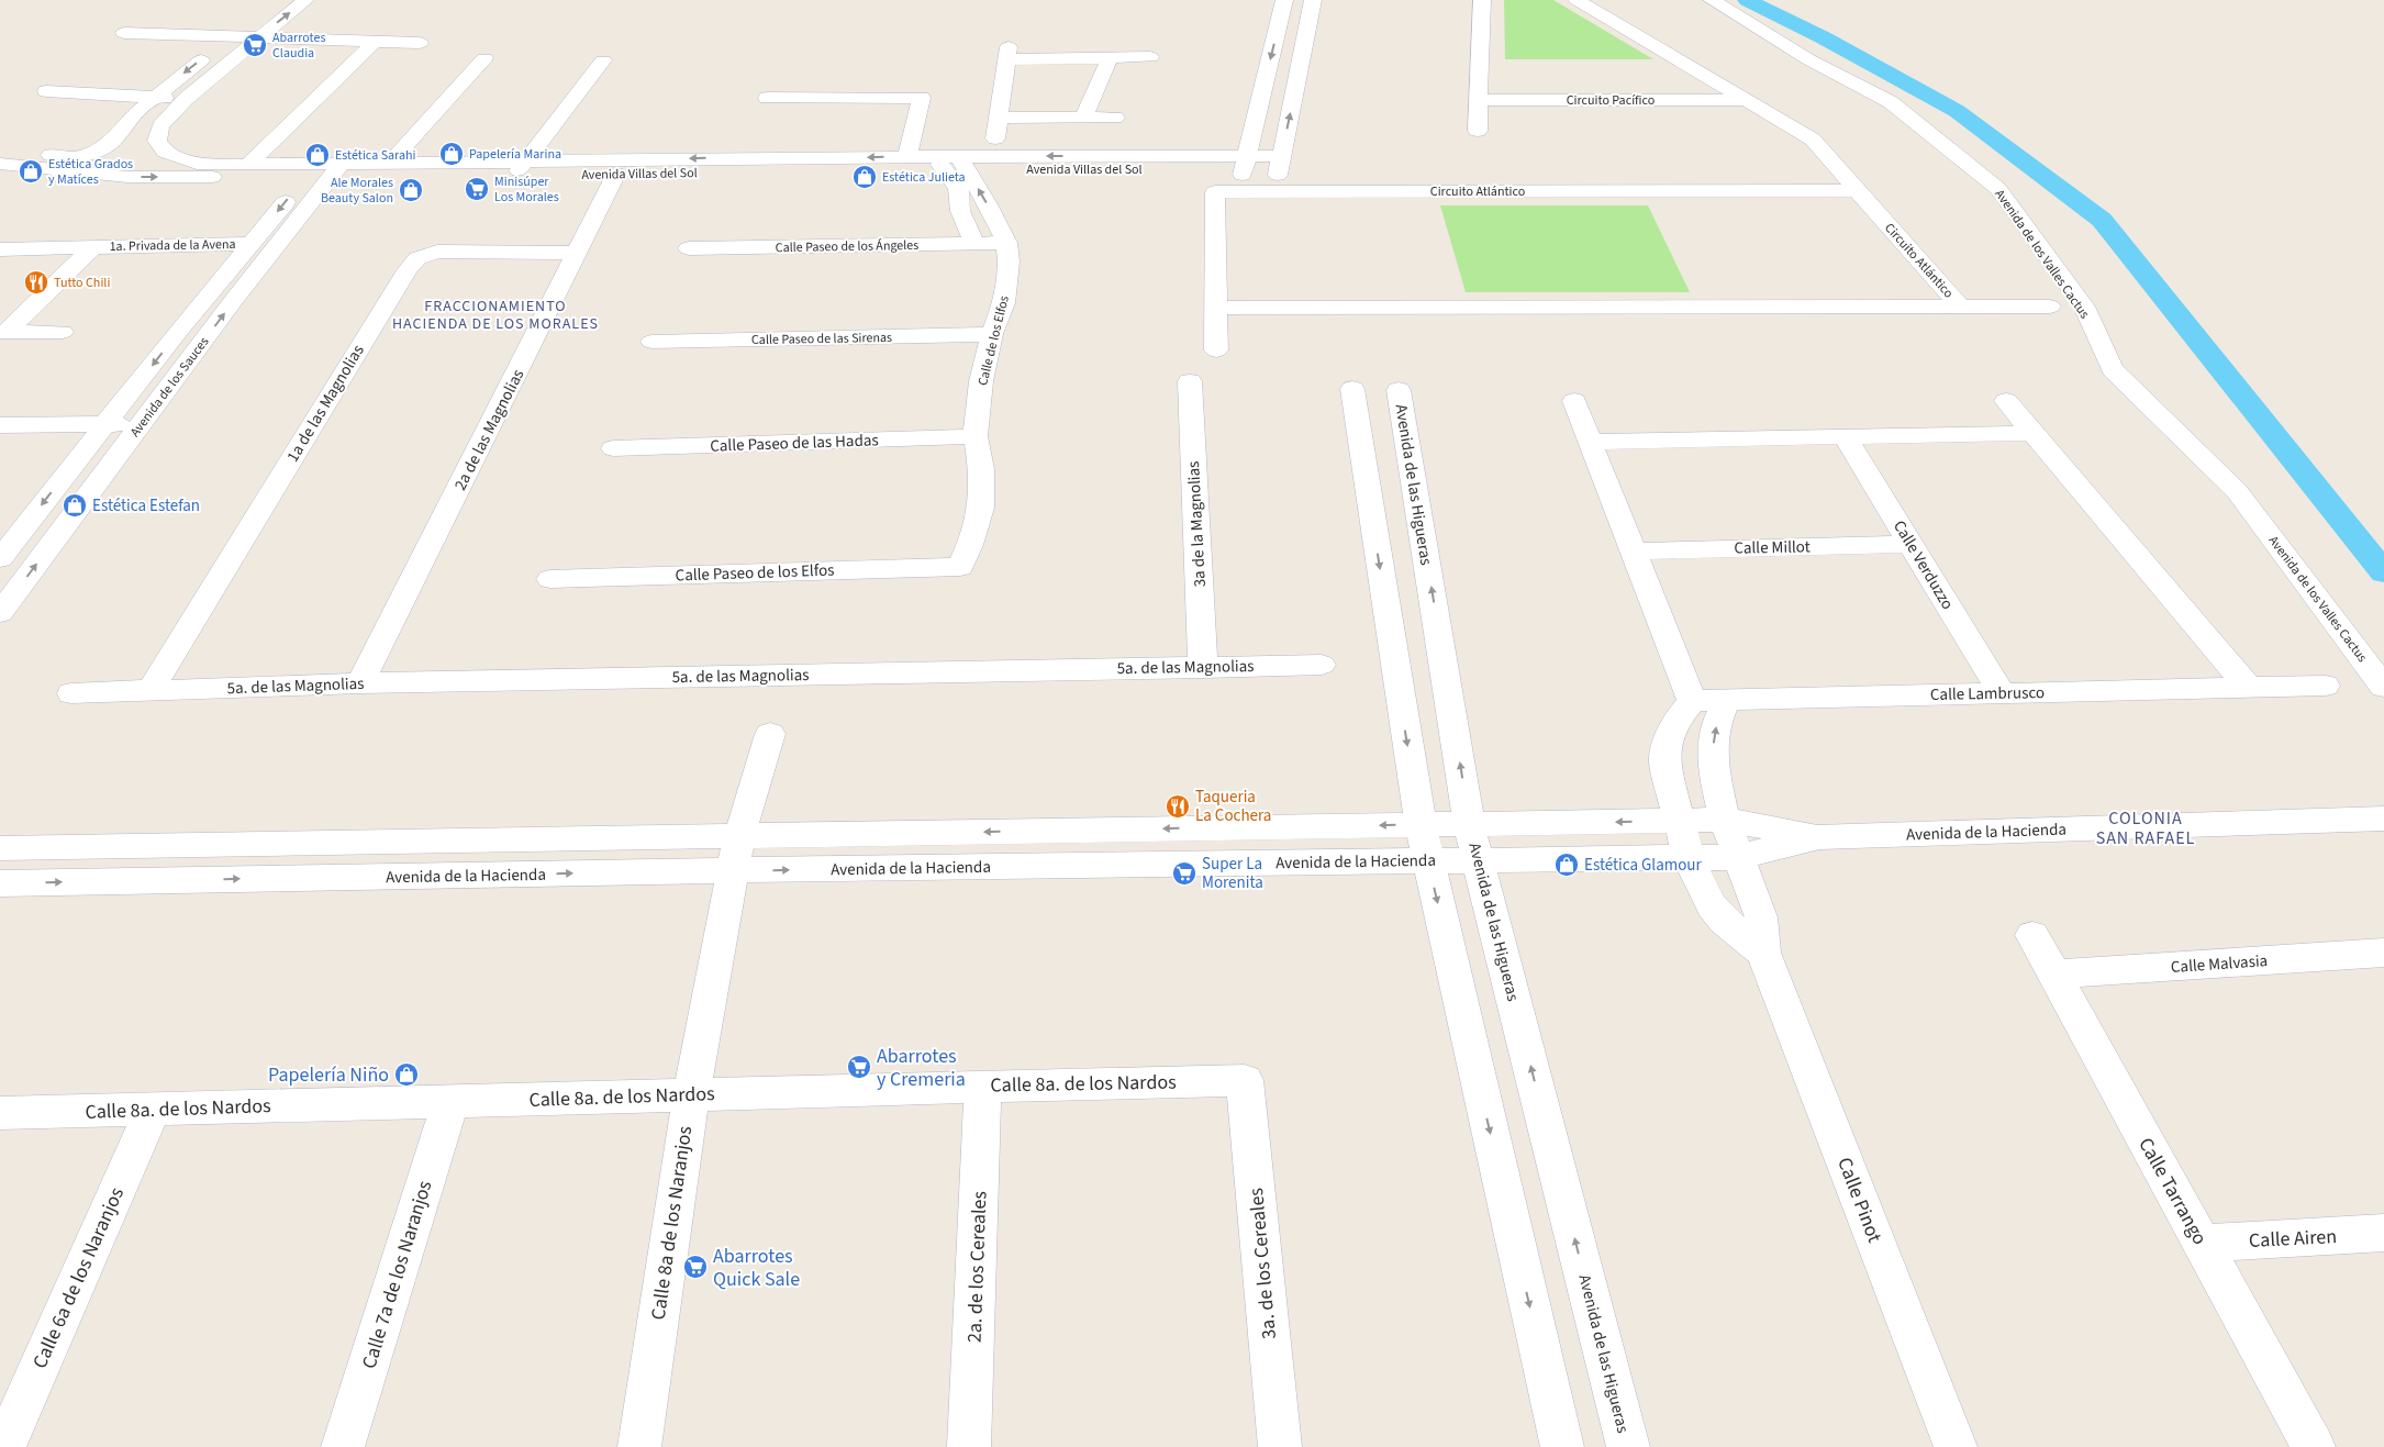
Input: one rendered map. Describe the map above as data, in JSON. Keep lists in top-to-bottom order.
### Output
{
  "streets": {
    "street": [
      "Circuito Pacífico",
      "Avenida Villas del Sol",
      "Circuito Atlántico",
      "1a. Privada de la Avena",
      "Calle Paseo de los Ángeles",
      "Avenida de los Valles Cactus",
      "Calle Paseo de las Sirenas",
      "Calle de los Elfos",
      "Avenida de los Sauces",
      "1a de las Magnolias",
      "2a de las Magnolias",
      "Calle Paseo de las Hadas",
      "Avenida de las Higueras",
      "3a de la Magnolias",
      "Calle Millot",
      "Calle Verduzzo",
      "Calle Paseo de los Elfos",
      "5a. de las Magnolias",
      "Calle Lambrusco",
      "Avenida de la Hacienda",
      "Calle Malvasia",
      "Calle 8a. de los Nardos",
      "Calle Tarrango",
      "Calle Pinot",
      "Calle 8a de los Naranjos",
      "Calle Airen",
      "3a. de los Cereales",
      "2a. de los Cereales",
      "Calle 7a de los Naranjos",
      "Calle 6a de los Naranjos"
    ]
  },
  "crossings": [
    ["Circuito Pacífico", "Circuito Atlántico"],
    ["Avenida Villas del Sol", "Calle de los Elfos"],
    ["Avenida Villas del Sol", "Avenida de los Sauces"],
    ["Avenida Villas del Sol", "2a de las Magnolias"],
    ["1a. Privada de la Avena", "Avenida de los Sauces"],
    ["Calle Paseo de los Ángeles", "Calle de los Elfos"],
    ["Calle Paseo de las Sirenas", "Calle de los Elfos"],
    ["Calle de los Elfos", "Calle Paseo de las Hadas"],
    ["Calle de los Elfos", "Calle Paseo de los Elfos"],
    ["1a de las Magnolias", "2a de las Magnolias"],
    ["1a de las Magnolias", "5a. de las Magnolias"],
    ["2a de las Magnolias", "5a. de las Magnolias"],
    ["Avenida de las Higueras", "Avenida de la Hacienda"],
    ["3a de la Magnolias", "5a. de las Magnolias"],
    ["Calle Millot", "Calle Verduzzo"],
    ["Calle Verduzzo", "Calle Lambrusco"],
    ["Avenida de la Hacienda", "Calle Pinot"],
    ["Avenida de la Hacienda", "Calle 8a de los Naranjos"],
    ["Calle Malvasia", "Calle Tarrango"],
    ["Calle 8a. de los Nardos", "Calle 8a de los Naranjos"],
    ["Calle 8a. de los Nardos", "3a. de los Cereales"],
    ["Calle 8a. de los Nardos", "2a. de los Cereales"],
    ["Calle 8a. de los Nardos", "Calle 7a de los Naranjos"],
    ["Calle 8a. de los Nardos", "Calle 6a de los Naranjos"],
    ["Calle Tarrango", "Calle Airen"]
  ],
  "districts": ["FRACCIONAMIENTO HACIENDA DE LOS MORALES", "COLONIA SAN RAFAEL"],
  "places": {
    "supermarket": [
      "Abarrotes Claudia",
      "Minisúper Los Morales",
      "Super La Morenita",
      "Abarrotes y Cremeria",
      "Abarrotes Quick Sale"
    ],
    "shop": [
      "Papelería Marina",
      "Estética Sarahi",
      "Estética Grados y Matíces",
      "Estética Julieta",
      "Ale Morales Beauty Salon",
      "Estética Estefan",
      "Estética Glamour",
      "Papelería Niño"
    ],
    "restaurant": ["Tutto Chili", "Taqueria La Cochera"]
  }
}
